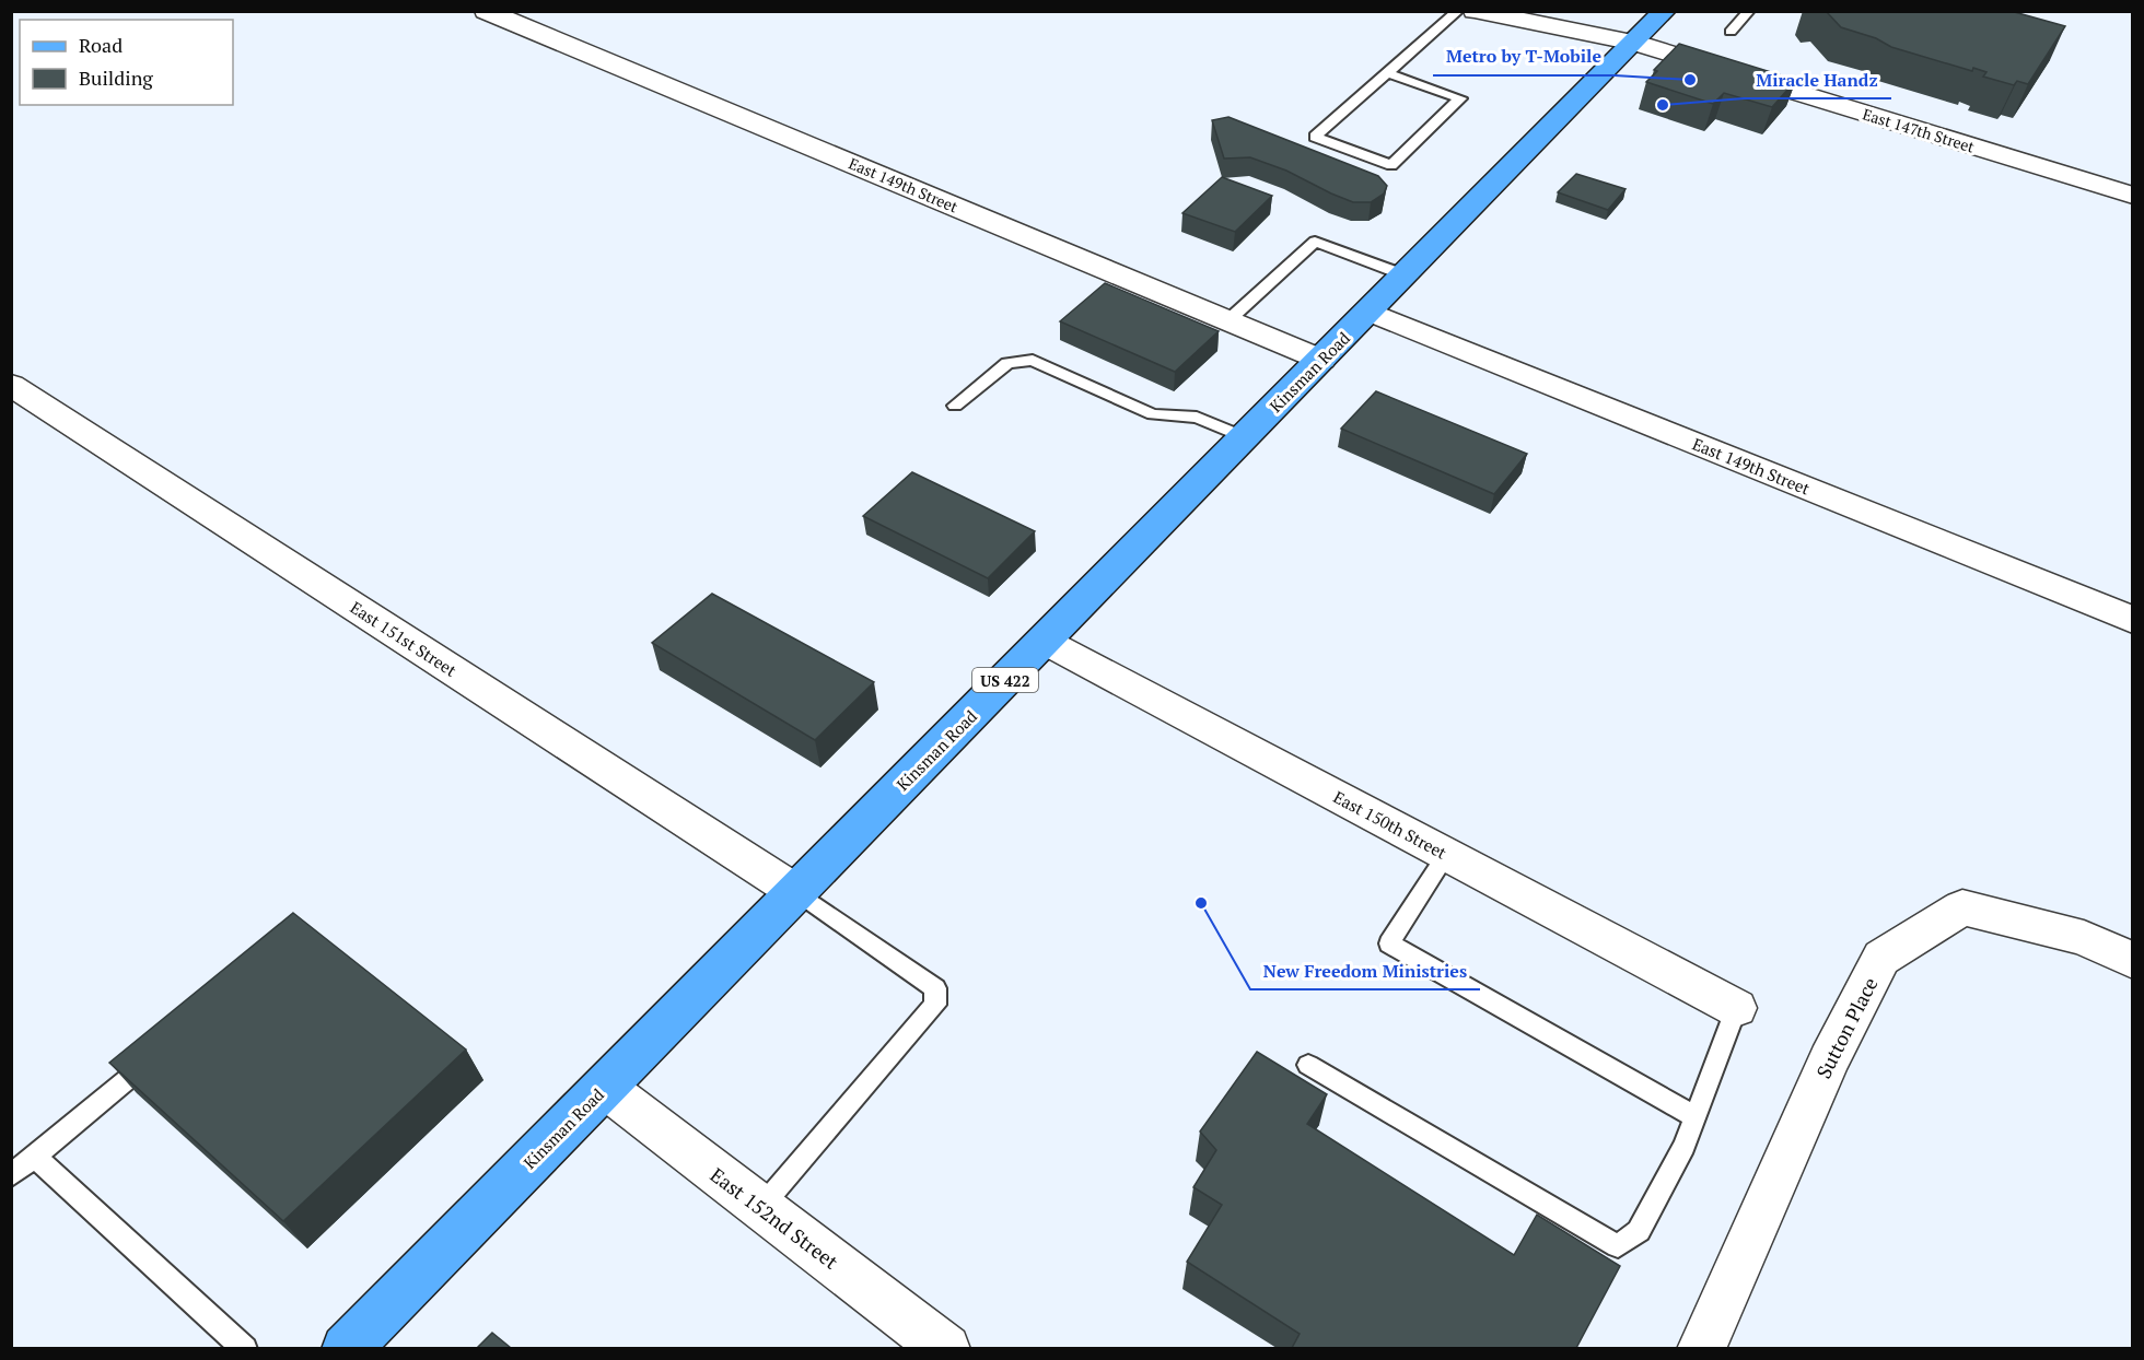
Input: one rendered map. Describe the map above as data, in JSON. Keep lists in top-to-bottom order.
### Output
{
  "streets": {
    "main road": ["Kinsman Road", "US 422"],
    "street": [
      "East 147th Street",
      "East 149th Street",
      "East 151st Street",
      "East 150th Street",
      "Sutton Place",
      "East 152nd Street"
    ]
  },
  "crossings": [
    ["East 147th Street", "Kinsman Road"],
    ["East 149th Street", "Kinsman Road"],
    ["Kinsman Road", "East 151st Street"],
    ["Kinsman Road", "East 150th Street"],
    ["Kinsman Road", "East 152nd Street"]
  ],
  "places": ["Metro by T-Mobile", "Miracle Handz", "New Freedom Ministries"],
  "legend": ["Road", "Building"]
}
